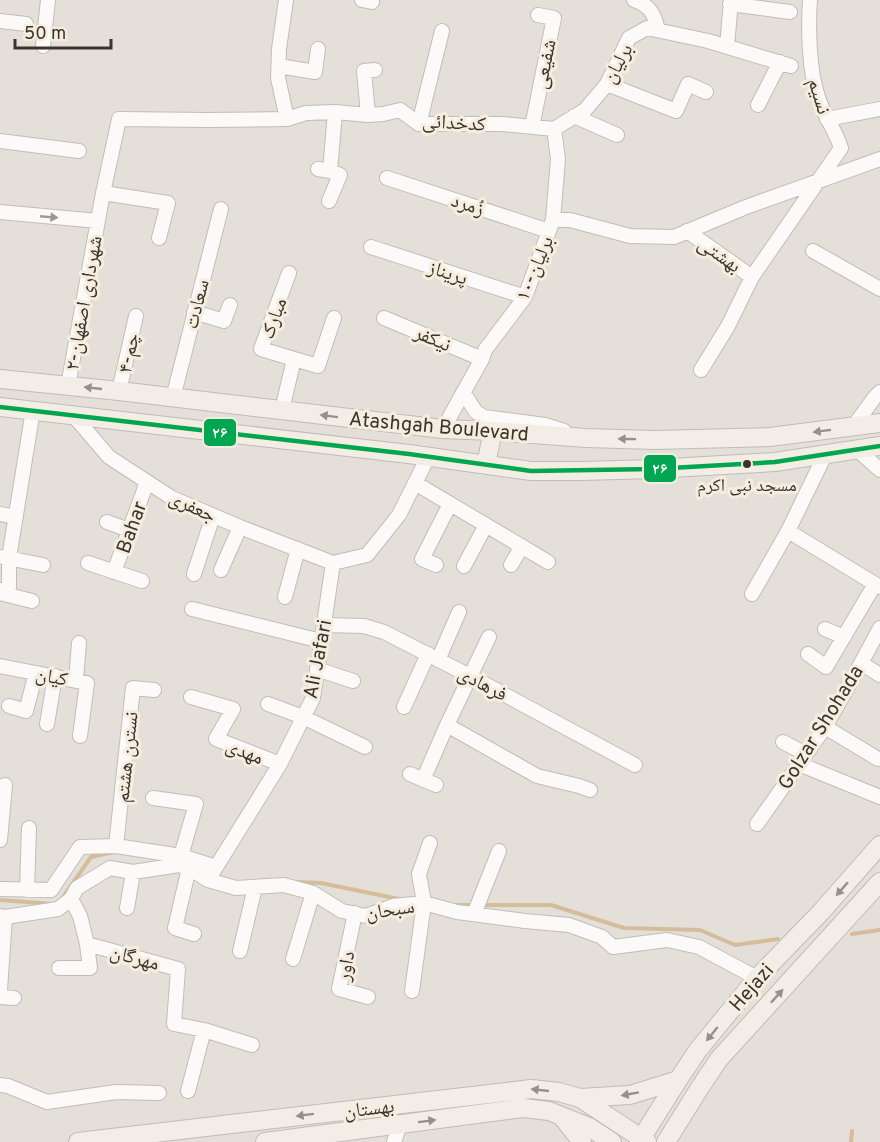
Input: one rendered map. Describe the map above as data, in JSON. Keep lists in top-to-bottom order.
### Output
{
  "streets": {
    "main road": ["Atashgah Boulevard", "Hejazi", "بهستان"],
    "street": [
      "برلیان",
      "شفیعی",
      "نسیم",
      "کدخدائی",
      "زُمرد",
      "بهشتی",
      "۱۰-برلیان",
      "پریناز",
      "۲-شهرداری اصفهان",
      "سعادت",
      "مبارک",
      "نیکفر",
      "۴-چم",
      "جعفری",
      "Bahar",
      "Ali Jafari",
      "کیان",
      "فرهادی",
      "Golzar Shohada",
      "مهدی",
      "نسترن هشتم",
      "سبحان",
      "مهرگان",
      "داور"
    ]
  },
  "crossings": [
    ["برلیان", "کدخدائی"],
    ["برلیان", "۱۰-برلیان"],
    ["شفیعی", "کدخدائی"],
    ["نسیم", "زُمرد"],
    ["کدخدائی", "۱۰-برلیان"],
    ["کدخدائی", "۲-شهرداری اصفهان"],
    ["زُمرد", "بهشتی"],
    ["زُمرد", "۱۰-برلیان"],
    ["۱۰-برلیان", "پریناز"],
    ["۱۰-برلیان", "نیکفر"],
    ["۲-شهرداری اصفهان", "Atashgah Boulevard"],
    ["سعادت", "Atashgah Boulevard"],
    ["مبارک", "Atashgah Boulevard"],
    ["۴-چم", "Atashgah Boulevard"],
    ["Atashgah Boulevard", "جعفری"],
    ["جعفری", "Bahar"],
    ["جعفری", "Ali Jafari"],
    ["Ali Jafari", "فرهادی"],
    ["Ali Jafari", "مهدی"],
    ["Ali Jafari", "سبحان"],
    ["سبحان", "داور"],
    ["سبحان", "Hejazi"],
    ["Hejazi", "بهستان"]
  ],
  "places": ["مسجد نبی اکرم"],
  "lines": ["transit line ۲۶"],
  "scale_bar": "50 m"
}
